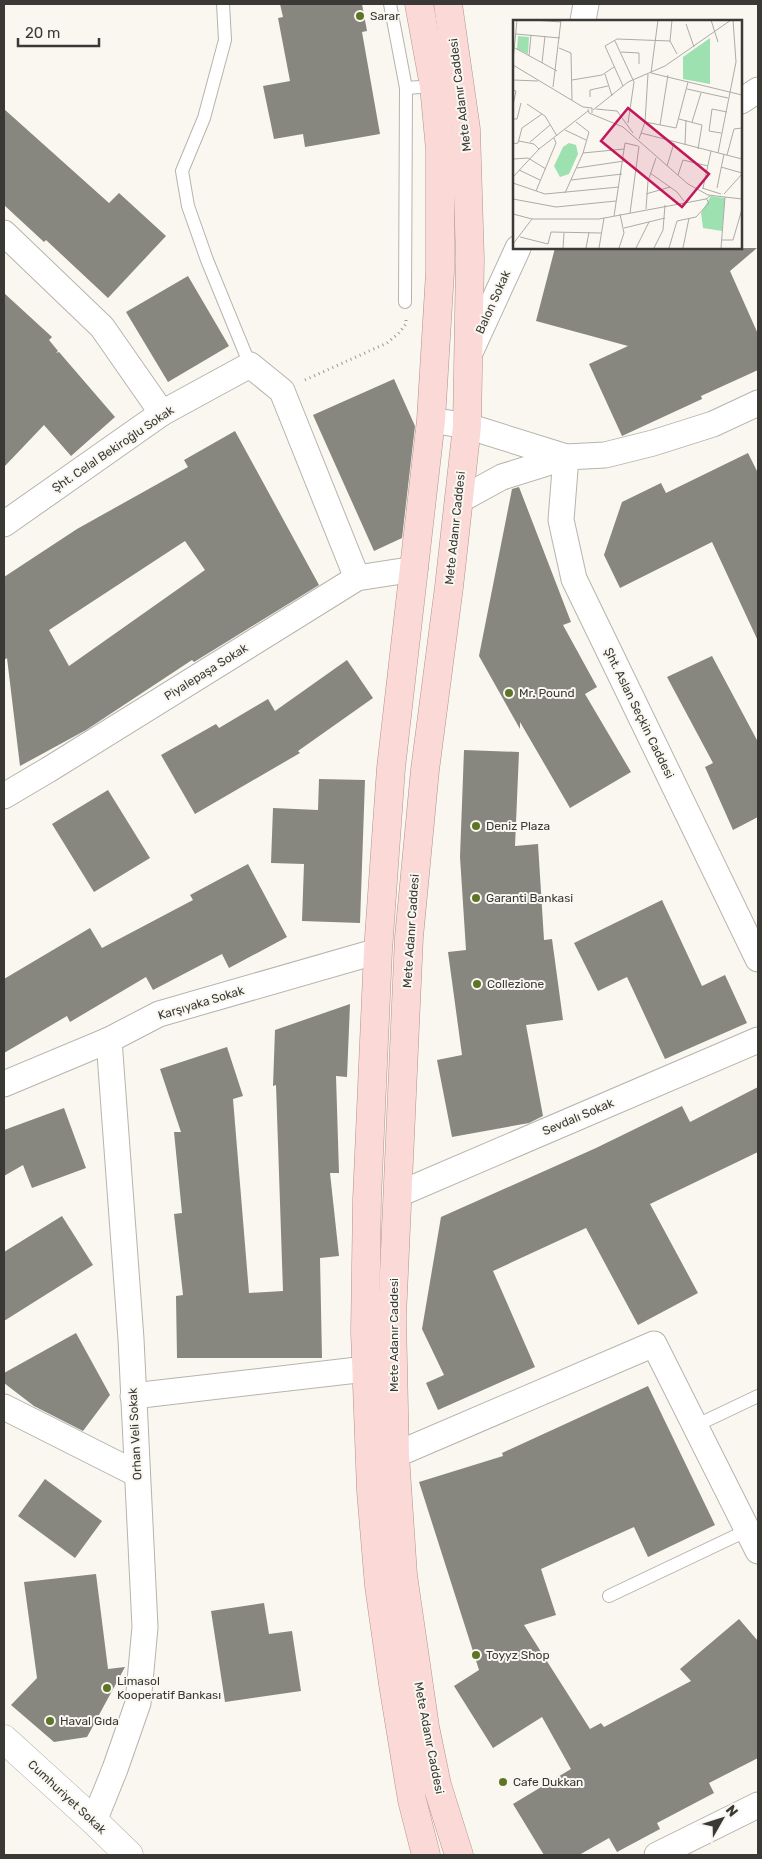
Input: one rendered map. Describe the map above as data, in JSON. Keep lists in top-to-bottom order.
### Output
{
  "streets": {
    "main road": ["Mete Adanır Caddesi"],
    "street": [
      "Balon Sokak",
      "Şht. Celal Bekiroğlu Sokak",
      "Piyalepaşa Sokak",
      "Şht. Aslan Seçkin Caddesi",
      "Karşıyaka Sokak",
      "Sevdalı Sokak",
      "Orhan Veli Sokak",
      "Cumhuriyet Sokak"
    ]
  },
  "crossings": [
    ["Mete Adanır Caddesi", "Balon Sokak"],
    ["Mete Adanır Caddesi", "Piyalepaşa Sokak"],
    ["Mete Adanır Caddesi", "Karşıyaka Sokak"],
    ["Mete Adanır Caddesi", "Sevdalı Sokak"],
    ["Karşıyaka Sokak", "Orhan Veli Sokak"],
    ["Orhan Veli Sokak", "Cumhuriyet Sokak"]
  ],
  "places": [
    "Sarar",
    "Mr. Pound",
    "Deniz Plaza",
    "Garanti Bankasi",
    "Collezione",
    "Toyyz Shop",
    "Limasol Kooperatif Bankası",
    "Haval Gıda",
    "Cafe Dukkan"
  ],
  "scale_bar": "20 m",
  "north": "top right"
}
